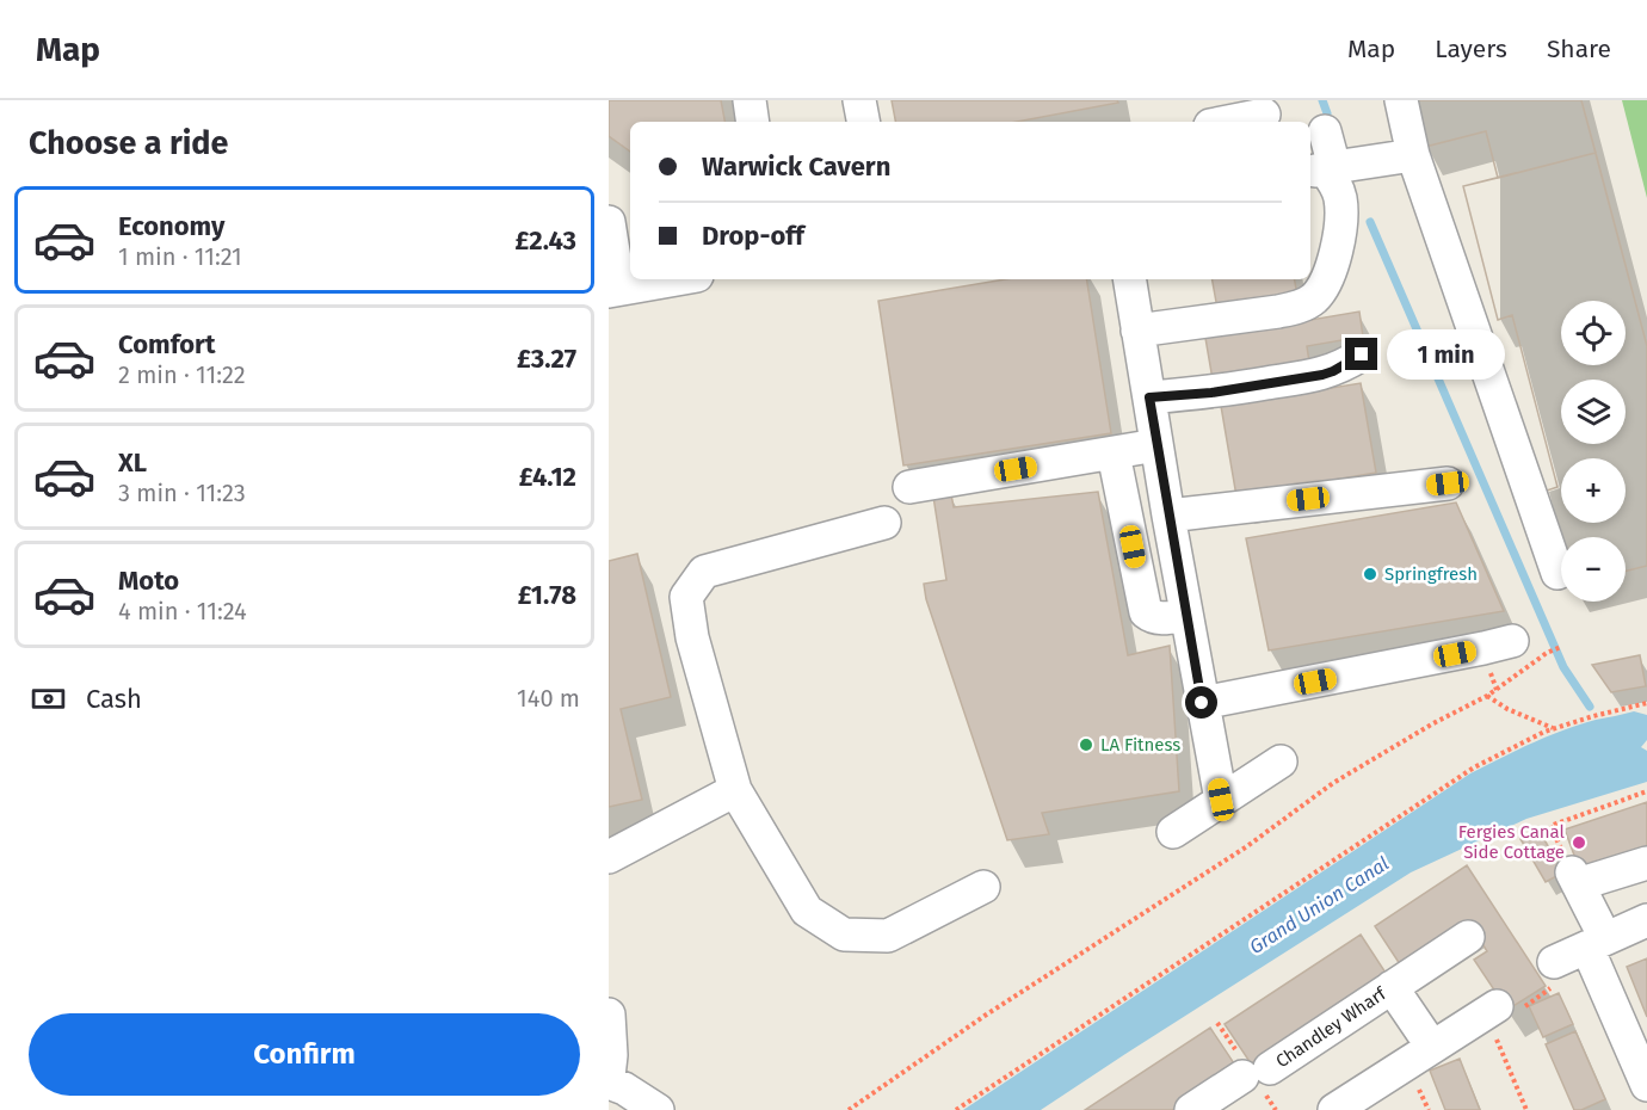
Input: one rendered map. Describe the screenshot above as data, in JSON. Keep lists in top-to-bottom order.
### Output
{
  "streets": {
    "street": ["Chandley Wharf"]
  },
  "water": ["Grand Union Canal"],
  "places": ["Springfresh", "LA Fitness", "Fergies Canal Side Cottage"],
  "page": {
    "header": "Map",
    "nav": ["Map", "Layers", "Share"],
    "heading": "Choose a ride",
    "banner": ["Warwick Cavern", "Drop-off"],
    "list": [
      {
        "name": "Economy",
        "note": "1 min · 11:21",
        "value": "£2.43"
      },
      {
        "name": "Comfort",
        "note": "2 min · 11:22",
        "value": "£3.27"
      },
      {
        "name": "XL",
        "note": "3 min · 11:23",
        "value": "£4.12"
      },
      {
        "name": "Moto",
        "note": "4 min · 11:24",
        "value": "£1.78"
      }
    ],
    "map_buttons": ["+", "−"],
    "bubble": "1 min",
    "pay": ["Cash", "140 m"],
    "buttons": "Confirm"
  }
}
